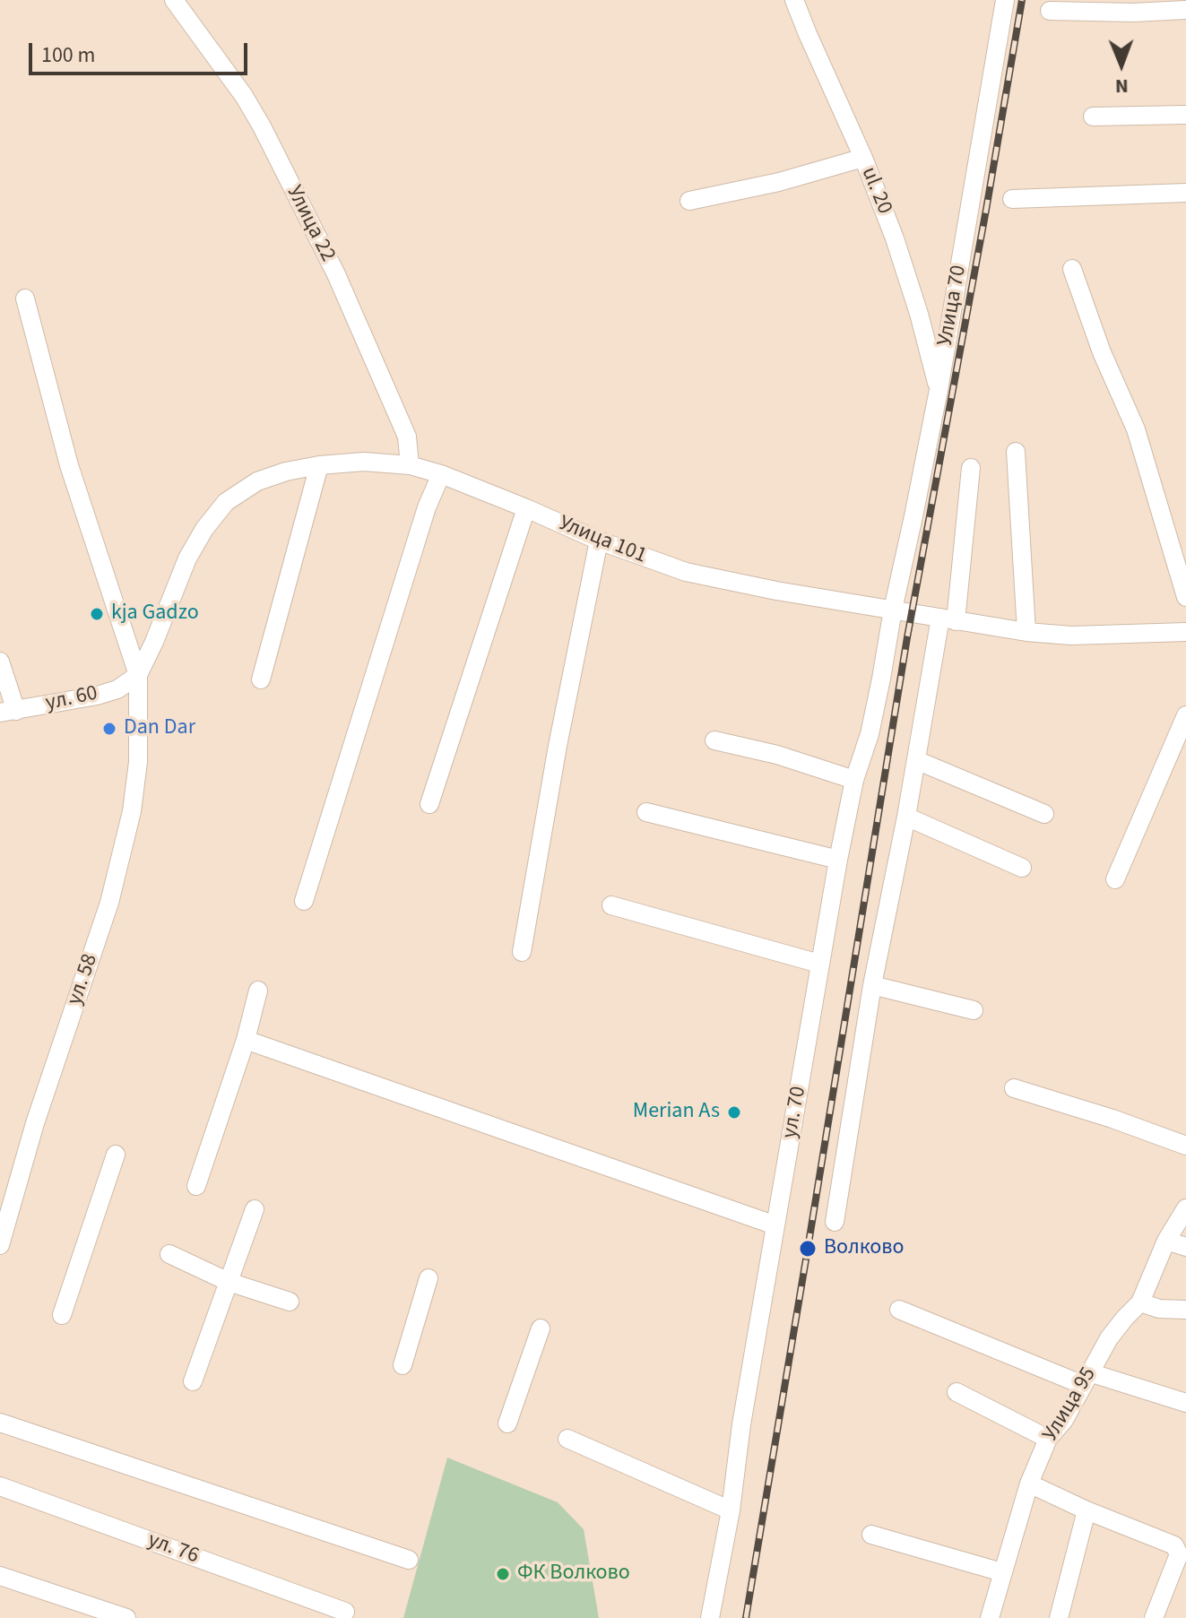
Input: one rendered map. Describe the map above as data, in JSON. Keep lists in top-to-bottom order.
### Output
{
  "streets": {
    "street": [
      "ul. 20",
      "Улица 22",
      "Улица 70",
      "Улица 101",
      "ул. 60",
      "ул. 58",
      "ул. 70",
      "Улица 95",
      "ул. 76"
    ]
  },
  "crossings": [
    ["ul. 20", "Улица 70"],
    ["Улица 22", "Улица 101"],
    ["Улица 70", "Улица 101"],
    ["Улица 70", "ул. 70"],
    ["Улица 101", "ул. 60"],
    ["Улица 101", "ул. 58"],
    ["Улица 101", "ул. 70"],
    ["ул. 60", "ул. 58"]
  ],
  "places": [
    "kja Gadzo",
    "Dan Dar",
    "Merian As",
    "Волково",
    "ФК Волково"
  ],
  "scale_bar": "100 m",
  "north": "bottom"
}
